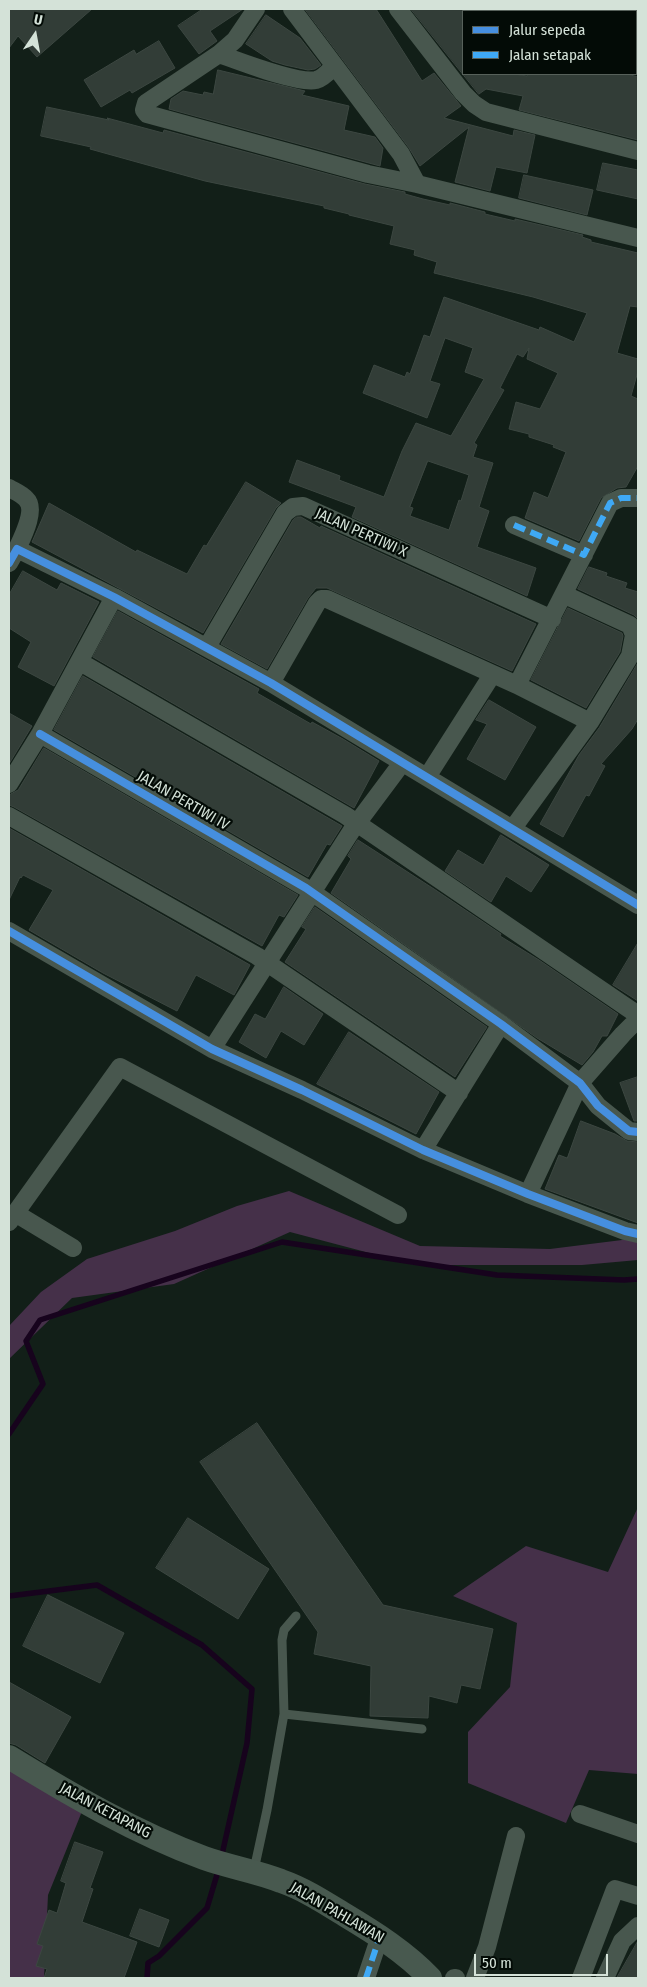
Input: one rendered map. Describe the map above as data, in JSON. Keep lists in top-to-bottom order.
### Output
{
  "streets": {
    "street": [
      "JALAN PERTIWI X",
      "JALAN PERTIWI IV",
      "JALAN KETAPANG",
      "JALAN PAHLAWAN"
    ]
  },
  "crossings": [
    ["JALAN KETAPANG", "JALAN PAHLAWAN"]
  ],
  "legend": ["Jalur sepeda", "Jalan setapak"],
  "scale_bar": "50 m",
  "north": "top"
}
